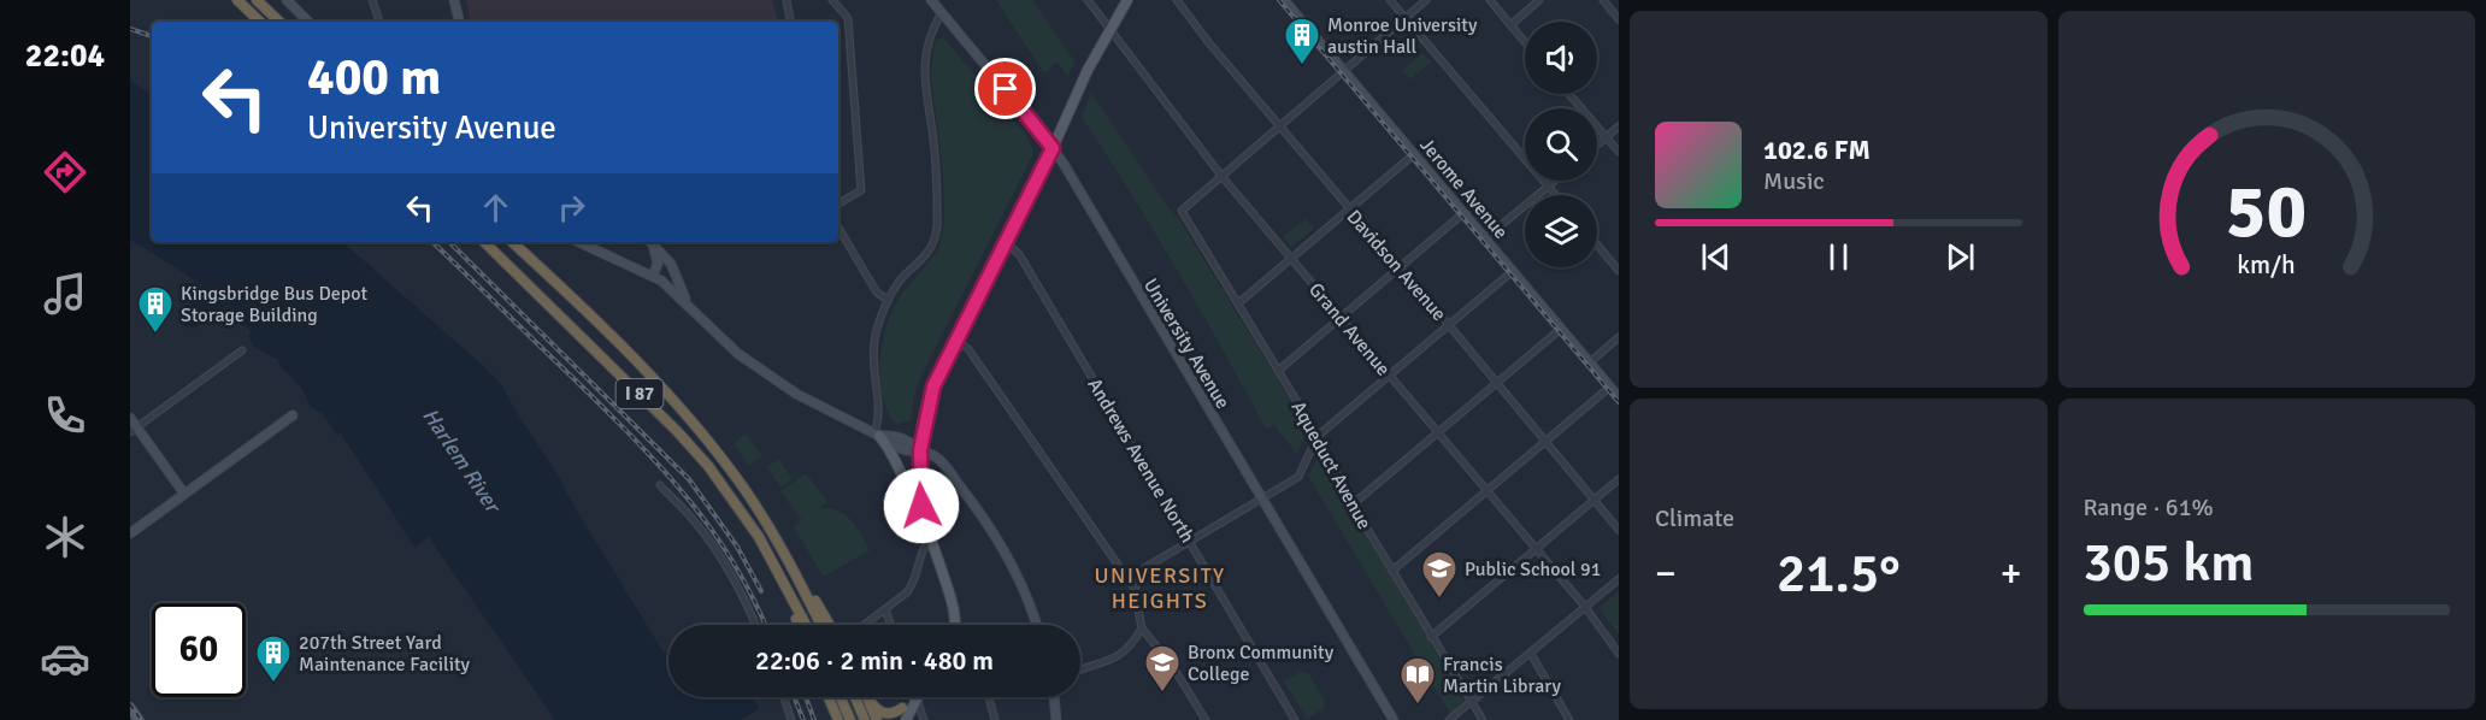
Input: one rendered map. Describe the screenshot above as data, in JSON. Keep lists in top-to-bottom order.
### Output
{
  "streets": {
    "highway": ["I 87"],
    "street": [
      "Jerome Avenue",
      "Davidson Avenue",
      "Grand Avenue",
      "University Avenue",
      "Andrews Avenue North",
      "Aqueduct Avenue"
    ]
  },
  "crossings": [
    ["Grand Avenue", "Aqueduct Avenue"]
  ],
  "districts": ["UNIVERSITY HEIGHTS"],
  "water": ["Harlem River"],
  "places": {
    "building": ["Monroe University austin Hall", "Kingsbridge Bus Depot Storage Building", "207th Street Yard Maintenance Facility"],
    "school or university": ["Public School 91", "Bronx Community College"],
    "library": ["Francis Martin Library"]
  },
  "page": {
    "tabs": "22:04",
    "turn": ["400 m", "University Avenue"],
    "song": ["102.6 FM", "Music"],
    "tile": [
      "Climate",
      ["Range · 61%", "305 km"]
    ],
    "heat": ["−", "21.5°", "+"],
    "limit": "60",
    "trip": "22:06 · 2 min · 480 m",
    "gauge": ["50", "km/h"]
  }
}
